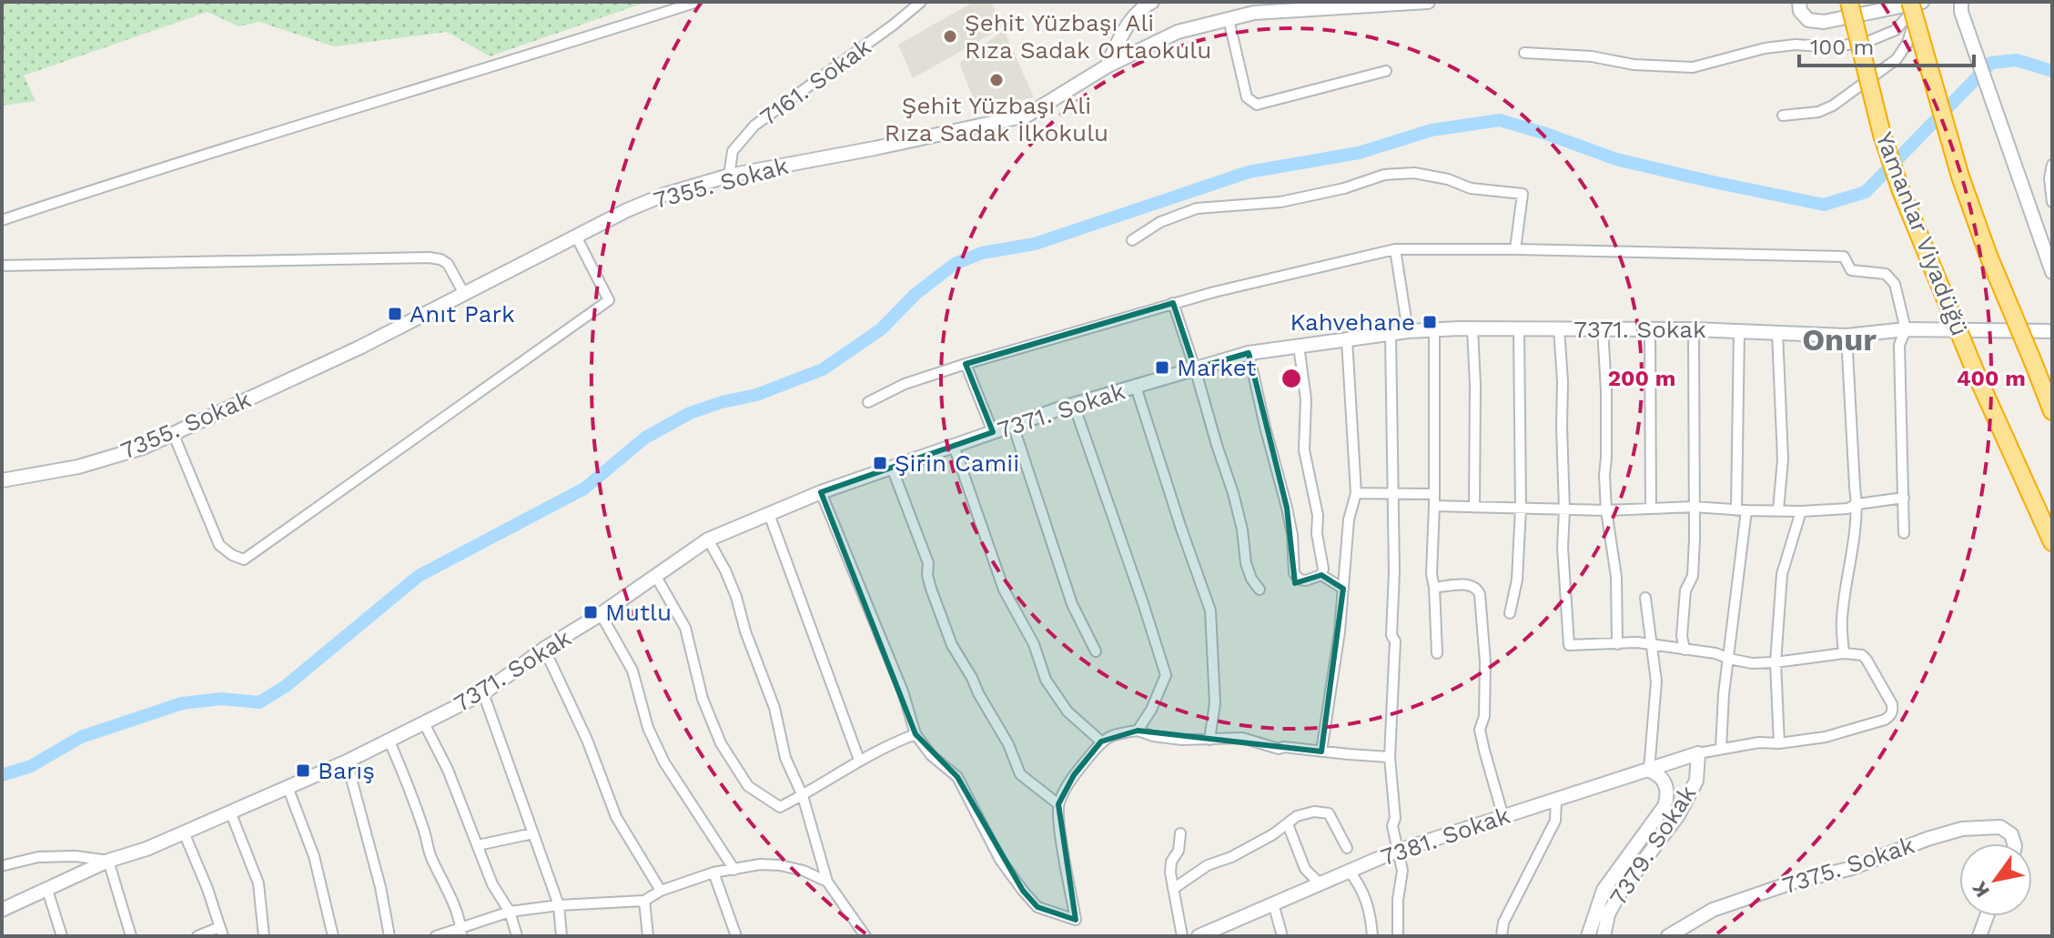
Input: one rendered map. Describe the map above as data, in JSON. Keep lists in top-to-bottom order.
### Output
{
  "streets": {
    "highway": ["Yamanlar Viyadüğü"],
    "street": [
      "7161. Sokak",
      "7355. Sokak",
      "7371. Sokak",
      "7381. Sokak",
      "7379. Sokak",
      "7375. Sokak"
    ]
  },
  "crossings": [
    ["7161. Sokak", "7355. Sokak"],
    ["7381. Sokak", "7379. Sokak"]
  ],
  "districts": ["Onur"],
  "places": {
    "other": ["Şehit Yüzbaşı Ali Rıza Sadak Ortaokulu", "Şehit Yüzbaşı Ali Rıza Sadak İlkokulu"],
    "transit": [
      "Anıt Park",
      "Kahvehane",
      "Market",
      "Şirin Camii",
      "Mutlu",
      "Barış"
    ]
  },
  "scale_bar": "100 m",
  "north": "bottom left",
  "rings": ["200 m", "400 m"]
}
